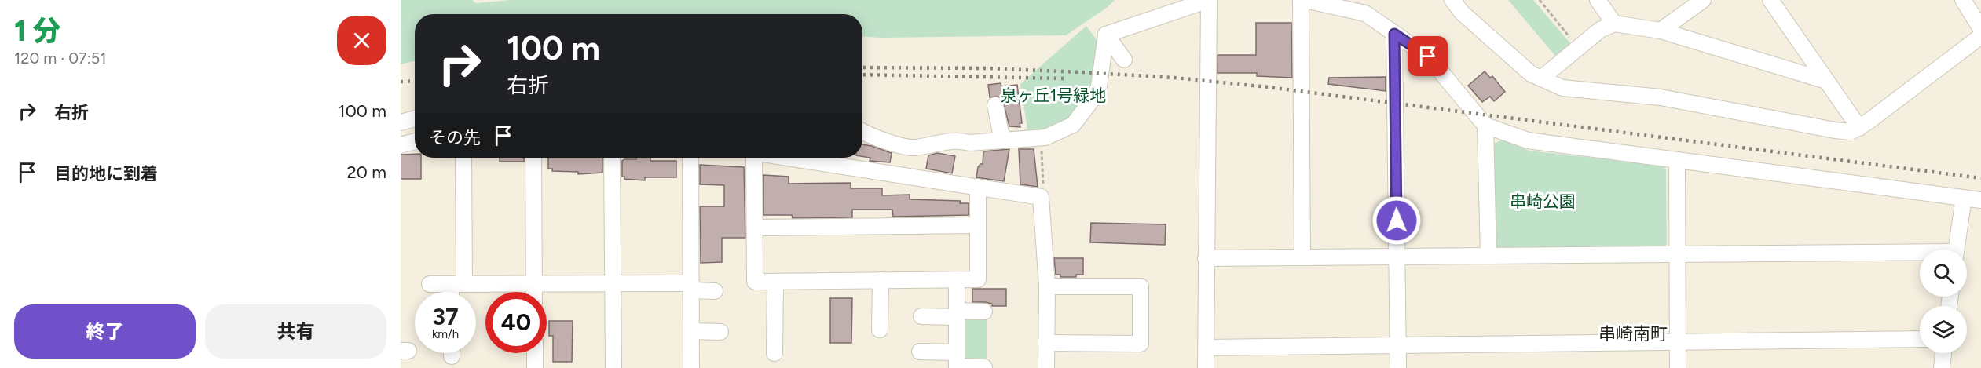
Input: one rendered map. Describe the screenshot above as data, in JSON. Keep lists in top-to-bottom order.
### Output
{
  "districts": ["串崎南町"],
  "parks": ["泉ヶ丘1号緑地", "串崎公園"],
  "page": {
    "heading": ["1 分", "120 m · 07:51"],
    "turn": ["100 m", "右折"],
    "list": [
      {
        "name": "右折",
        "value": "100 m"
      },
      {
        "name": "目的地に到着",
        "value": "20 m"
      }
    ],
    "then": "その先",
    "speed": "37 km/h",
    "limit": "40",
    "buttons": ["終了", "共有"]
  }
}
